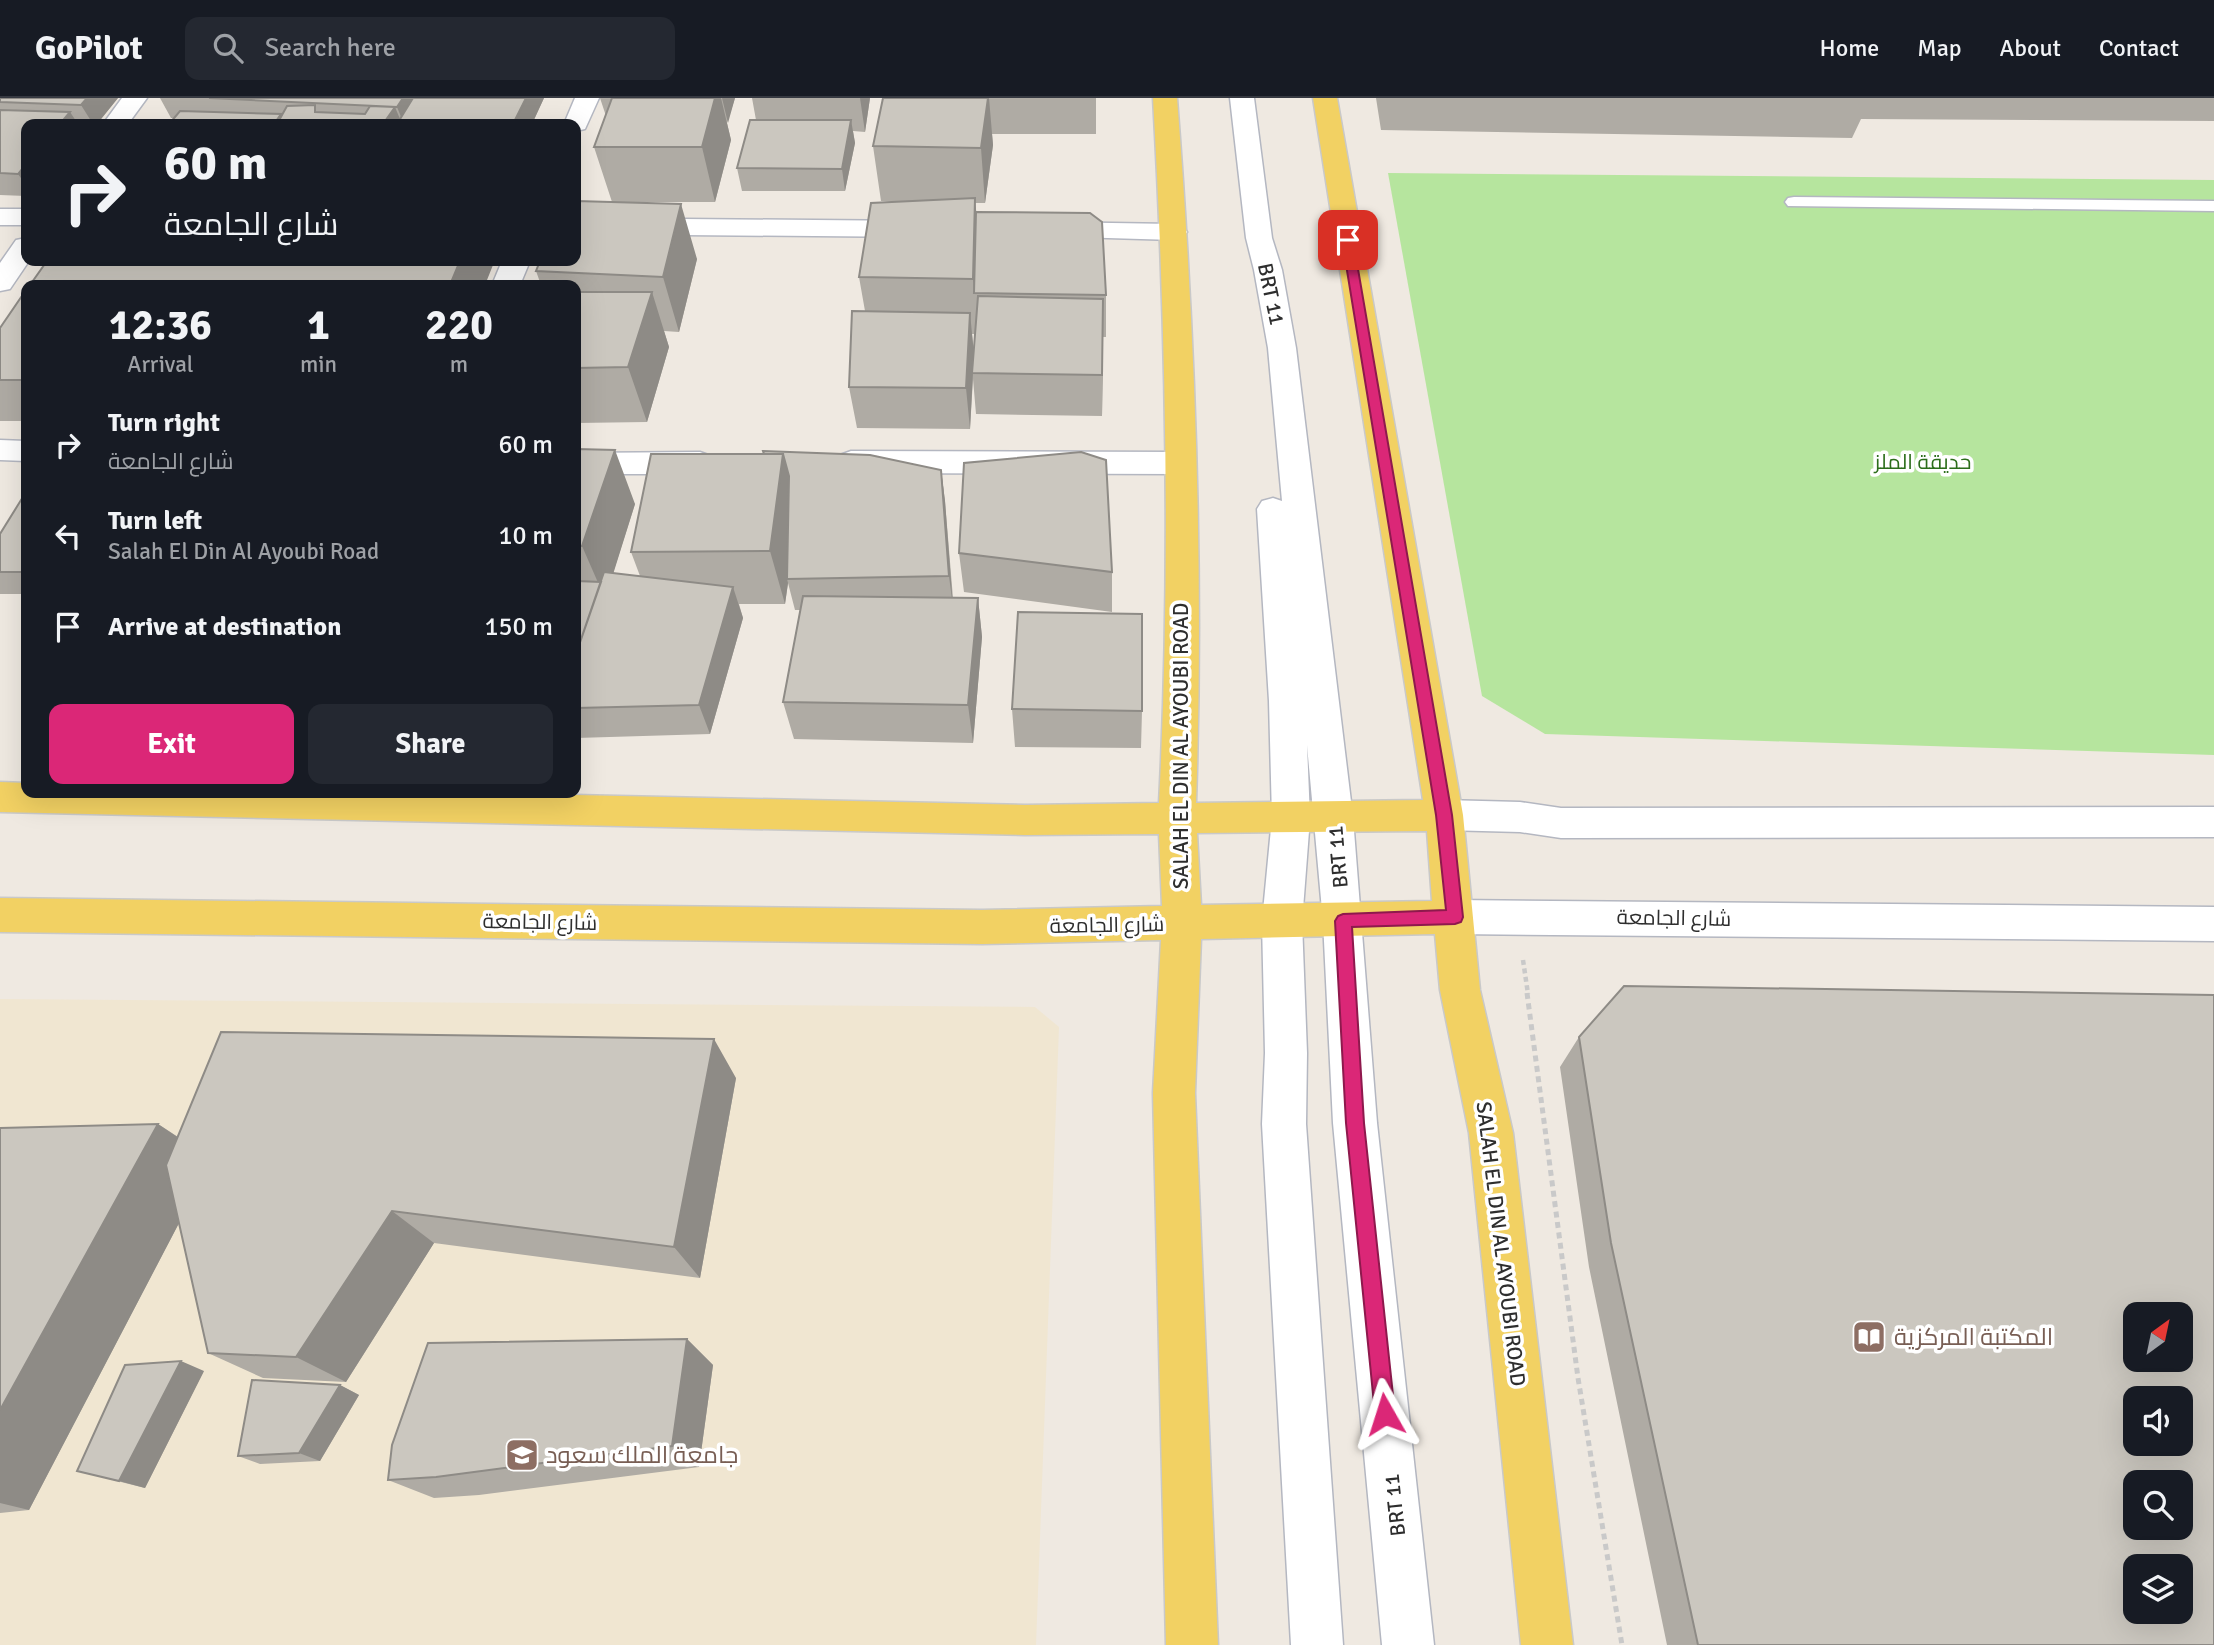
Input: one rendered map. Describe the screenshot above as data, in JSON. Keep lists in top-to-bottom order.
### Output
{
  "streets": {
    "main road": ["BRT 11", "SALAH EL DIN AL AYOUBI ROAD", "شارع الجامعة"]
  },
  "crossings": [
    ["BRT 11", "شارع الجامعة"],
    ["SALAH EL DIN AL AYOUBI ROAD", "شارع الجامعة"]
  ],
  "parks": ["حديقة الملز"],
  "places": {
    "library": ["المكتبة المركزية"],
    "school or university": ["جامعة الملك سعود"]
  },
  "north": "top right",
  "page": {
    "header": "GoPilot",
    "search": "Search here",
    "nav": [
      "Home",
      "Map",
      "About",
      "Contact"
    ],
    "turn": ["60 m", "شارع الجامعة"],
    "eta": [
      "12:36",
      "Arrival",
      "1",
      "min",
      "220",
      "m"
    ],
    "list": [
      {
        "name": "Turn right",
        "note": "شارع الجامعة",
        "value": "60 m"
      },
      {
        "name": "Turn left",
        "note": "Salah El Din Al Ayoubi Road",
        "value": "10 m"
      },
      {
        "name": "Arrive at destination",
        "value": "150 m"
      }
    ],
    "buttons": ["Exit", "Share"]
  }
}
